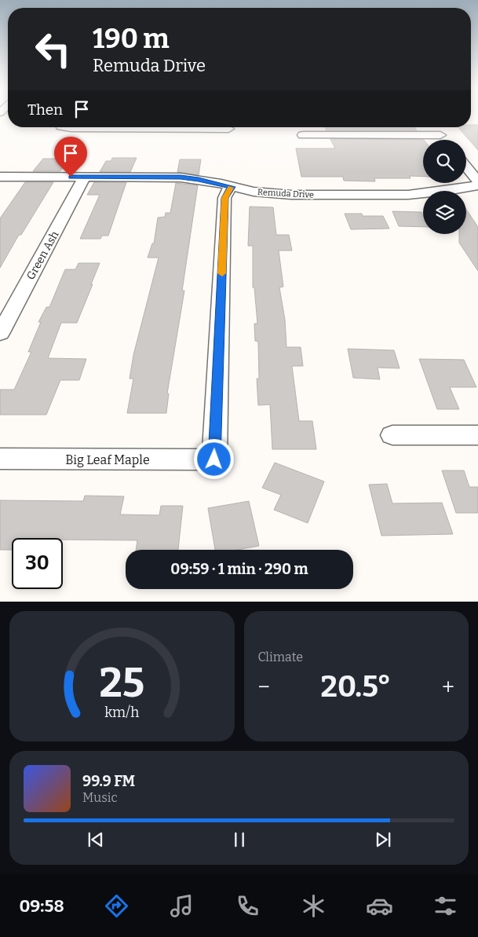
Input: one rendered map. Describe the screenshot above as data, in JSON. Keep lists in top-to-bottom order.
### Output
{
  "streets": {
    "street": ["Remuda Drive", "Green Ash", "Big Leaf Maple"]
  },
  "crossings": [
    ["Remuda Drive", "Green Ash"],
    ["Remuda Drive", "Big Leaf Maple"]
  ],
  "page": {
    "turn": ["190 m", "Remuda Drive"],
    "then": "Then",
    "limit": "30",
    "trip": "09:59 · 1 min · 290 m",
    "tile": "Climate",
    "heat": ["−", "20.5°", "+"],
    "song": ["99.9 FM", "Music"],
    "tabs": "09:58",
    "gauge": ["25", "km/h"]
  }
}
